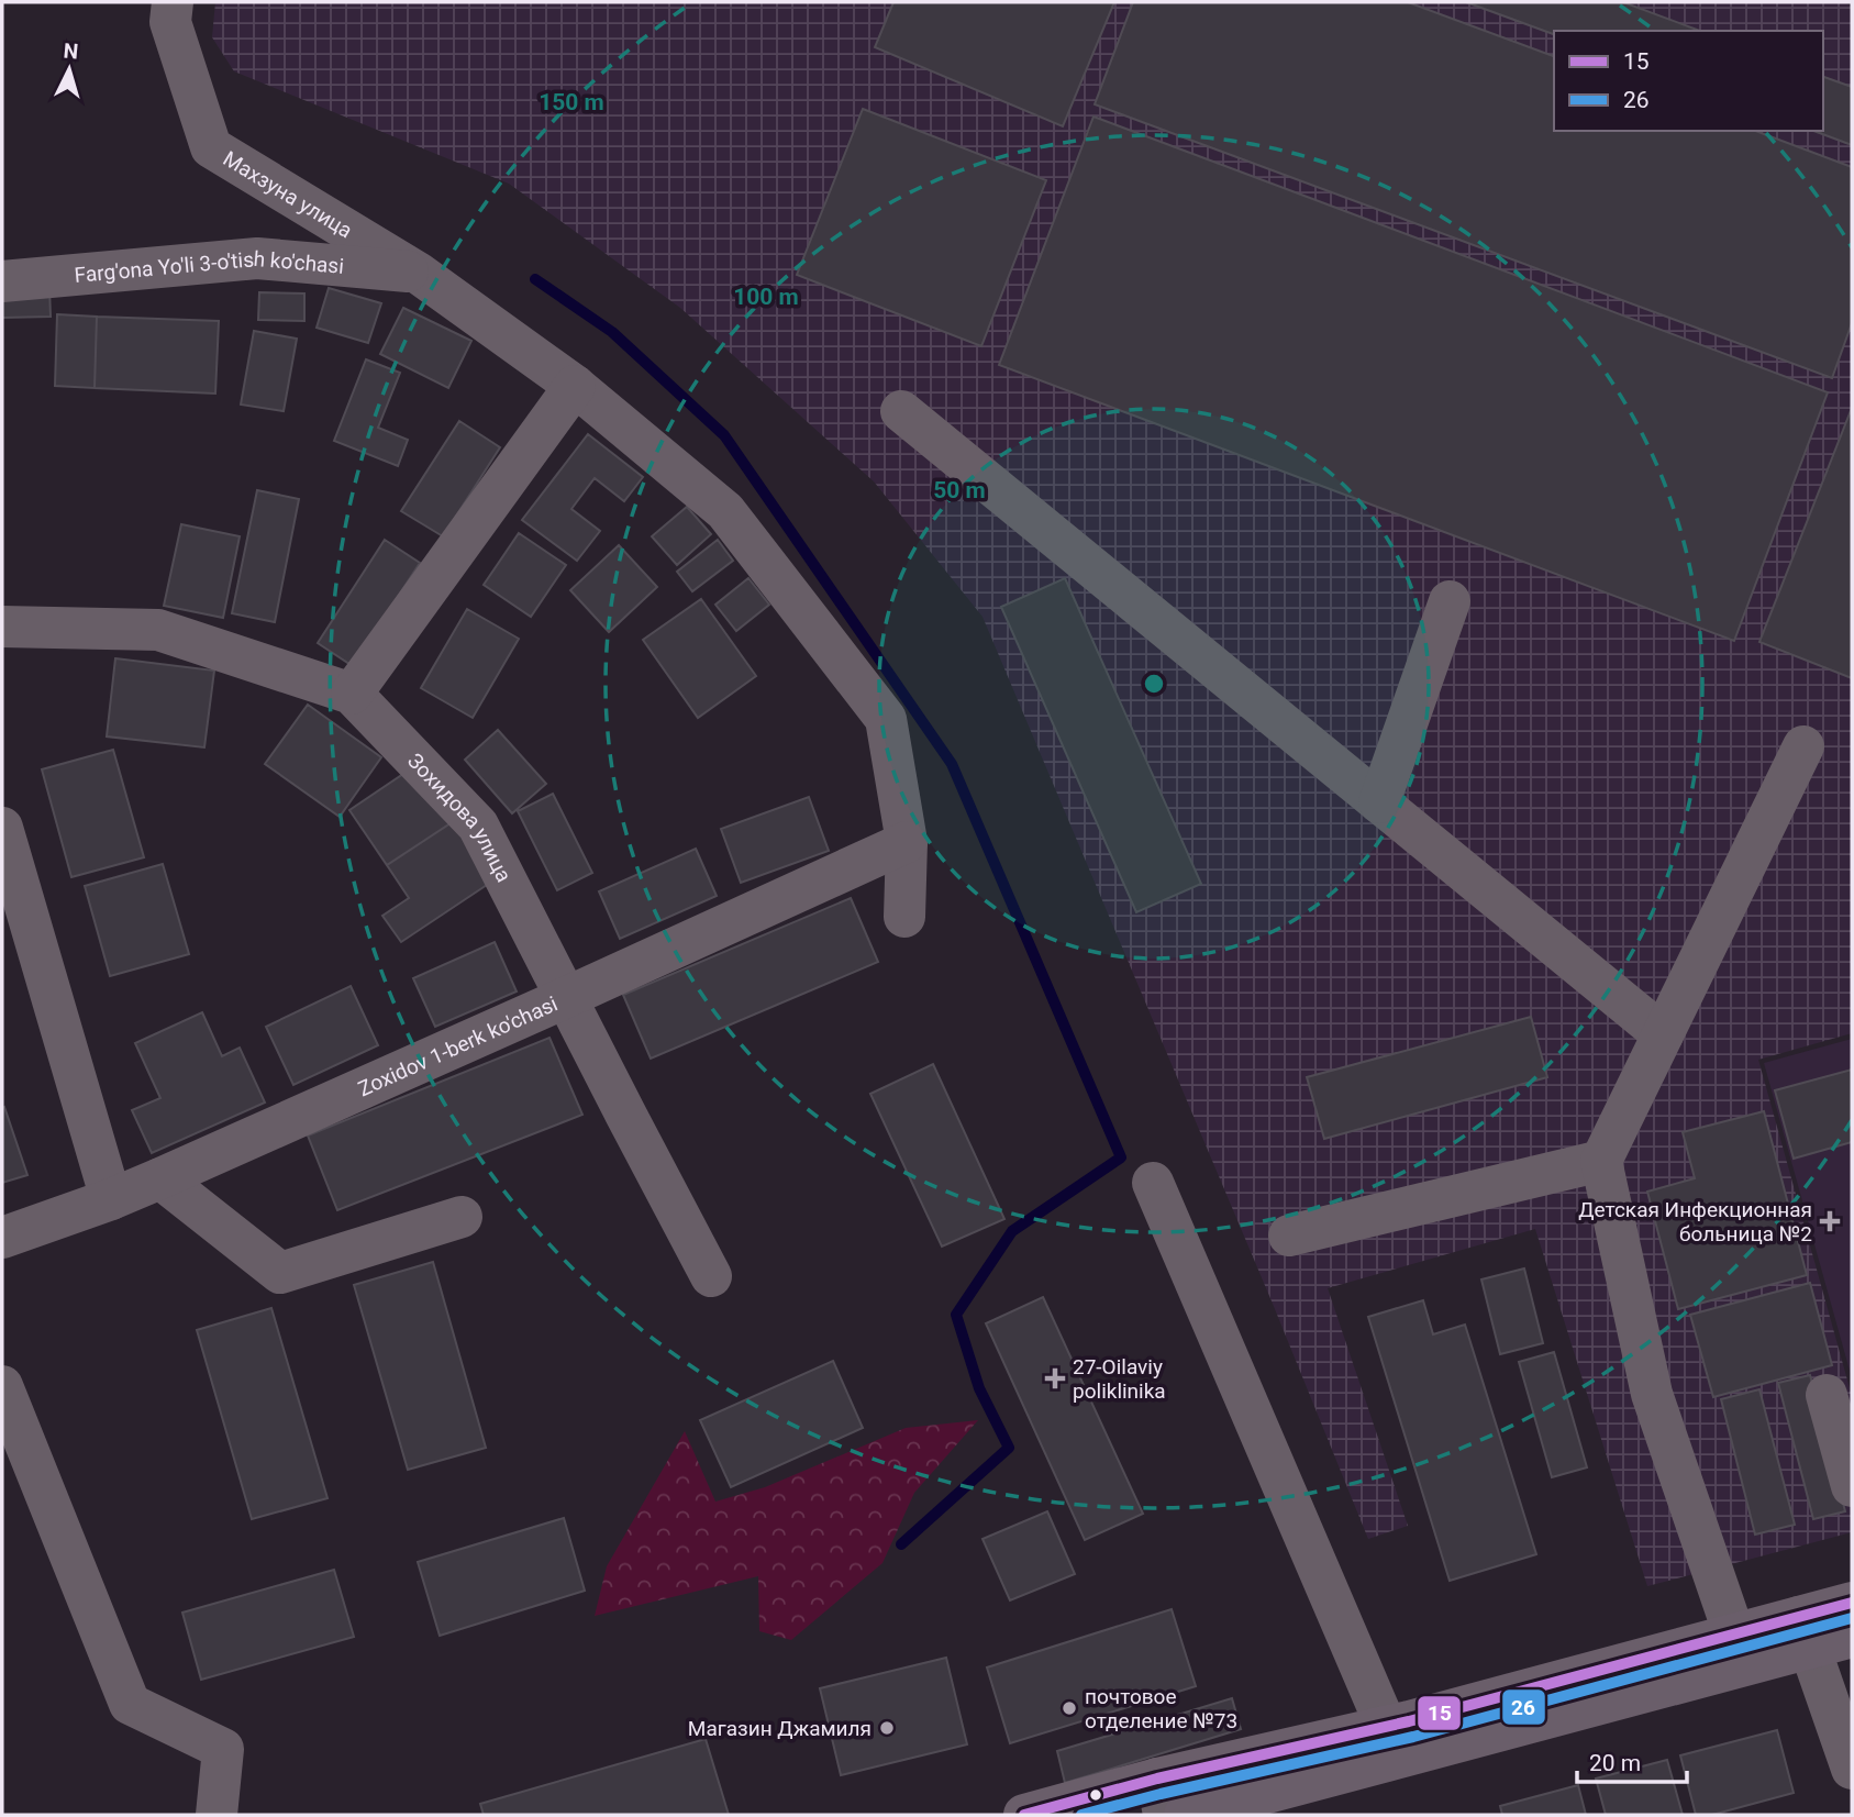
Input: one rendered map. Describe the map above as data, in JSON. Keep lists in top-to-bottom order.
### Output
{
  "streets": {
    "street": [
      "Махзуна улица",
      "Farg'ona Yo'li 3-o'tish ko'chasi",
      "Зохидова улица",
      "Zoxidov 1-berk ko'chasi"
    ]
  },
  "crossings": [
    ["Махзуна улица", "Farg'ona Yo'li 3-o'tish ko'chasi"],
    ["Махзуна улица", "Zoxidov 1-berk ko'chasi"],
    ["Зохидова улица", "Zoxidov 1-berk ko'chasi"]
  ],
  "places": {
    "health": ["Детская Инфекционная больница №2", "27-Oilaviy poliklinika"],
    "other": ["почтовое отделение №73", "Магазин Джамиля"]
  },
  "lines": ["transit line 15", "transit line 26"],
  "legend": ["15", "26"],
  "scale_bar": "20 m",
  "north": "top",
  "rings": ["150 m", "100 m", "50 m"]
}
